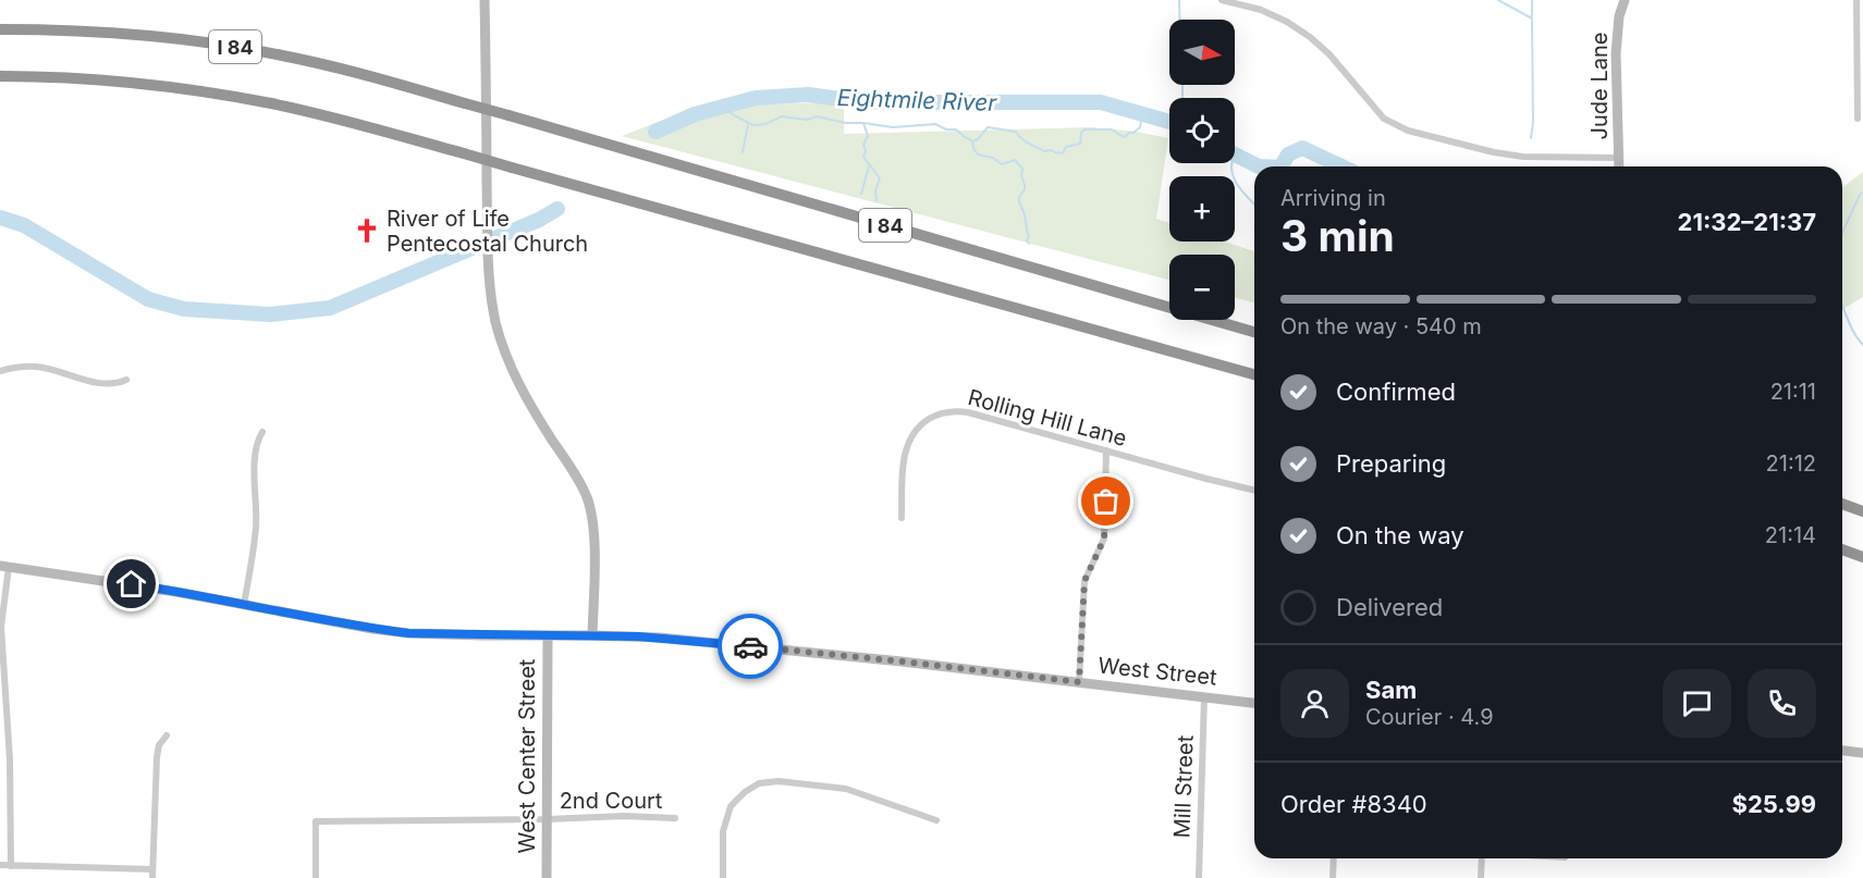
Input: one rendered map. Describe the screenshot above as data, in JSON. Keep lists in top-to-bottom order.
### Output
{
  "streets": {
    "highway": ["I 84"],
    "main road": ["Jude Lane", "West Street", "West Center Street"],
    "street": ["Rolling Hill Lane", "Mill Street", "2nd Court"]
  },
  "crossings": [
    ["West Street", "West Center Street"],
    ["West Street", "Mill Street"],
    ["West Center Street", "2nd Court"]
  ],
  "water": ["Eightmile River"],
  "places": {
    "church": ["River of Life Pentecostal Church"]
  },
  "north": "right",
  "page": {
    "map_buttons": ["+", "−"],
    "heading": ["3 min", "Arriving in", "21:32–21:37"],
    "panel": [
      "Sam",
      "Courier · 4.9",
      "Order #8340",
      "$25.99"
    ],
    "bar": "On the way · 540 m",
    "list": [
      ["Confirmed", "21:11"],
      ["Preparing", "21:12"],
      ["On the way", "21:14"],
      "Delivered"
    ]
  }
}
